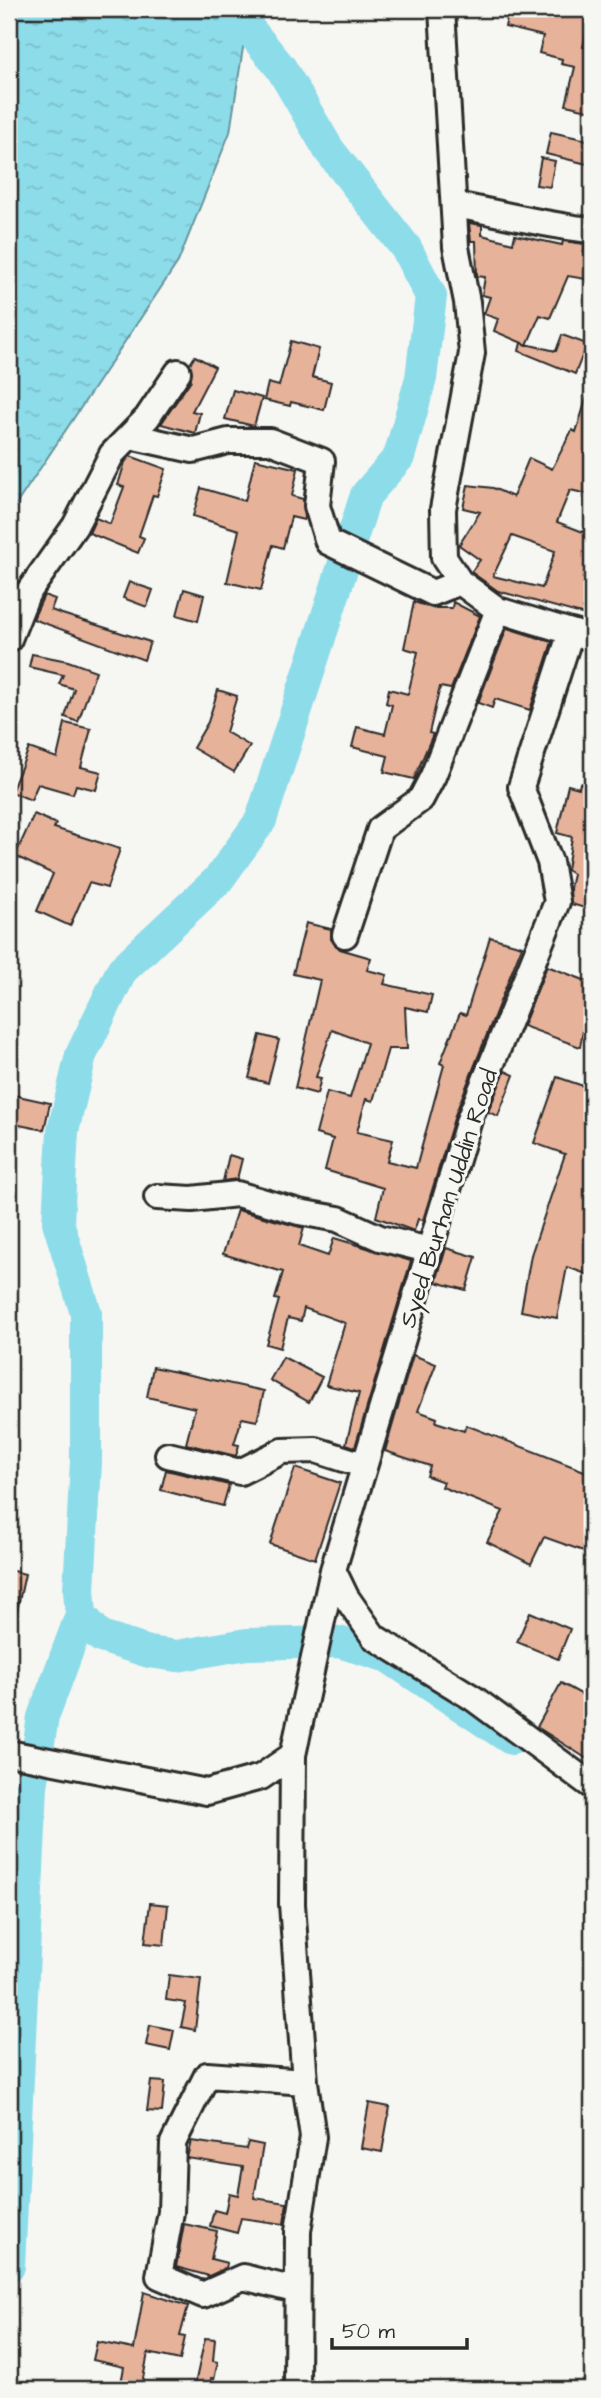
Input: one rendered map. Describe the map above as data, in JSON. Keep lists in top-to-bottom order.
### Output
{
  "streets": {
    "street": ["Syed Burhan Uddin Road"]
  },
  "scale_bar": "50 m"
}
